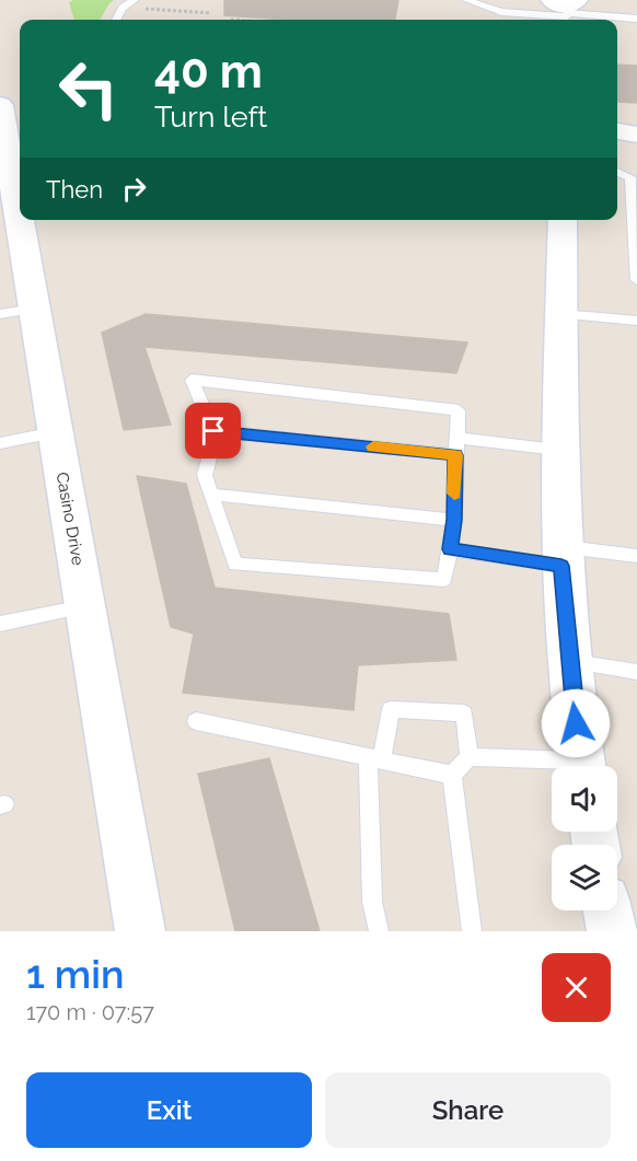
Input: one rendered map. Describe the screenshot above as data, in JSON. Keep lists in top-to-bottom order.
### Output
{
  "streets": {
    "street": ["Casino Drive"]
  },
  "page": {
    "turn": ["40 m", "Turn left"],
    "then": "Then",
    "heading": ["1 min", "170 m · 07:57"],
    "buttons": ["Exit", "Share"]
  }
}
